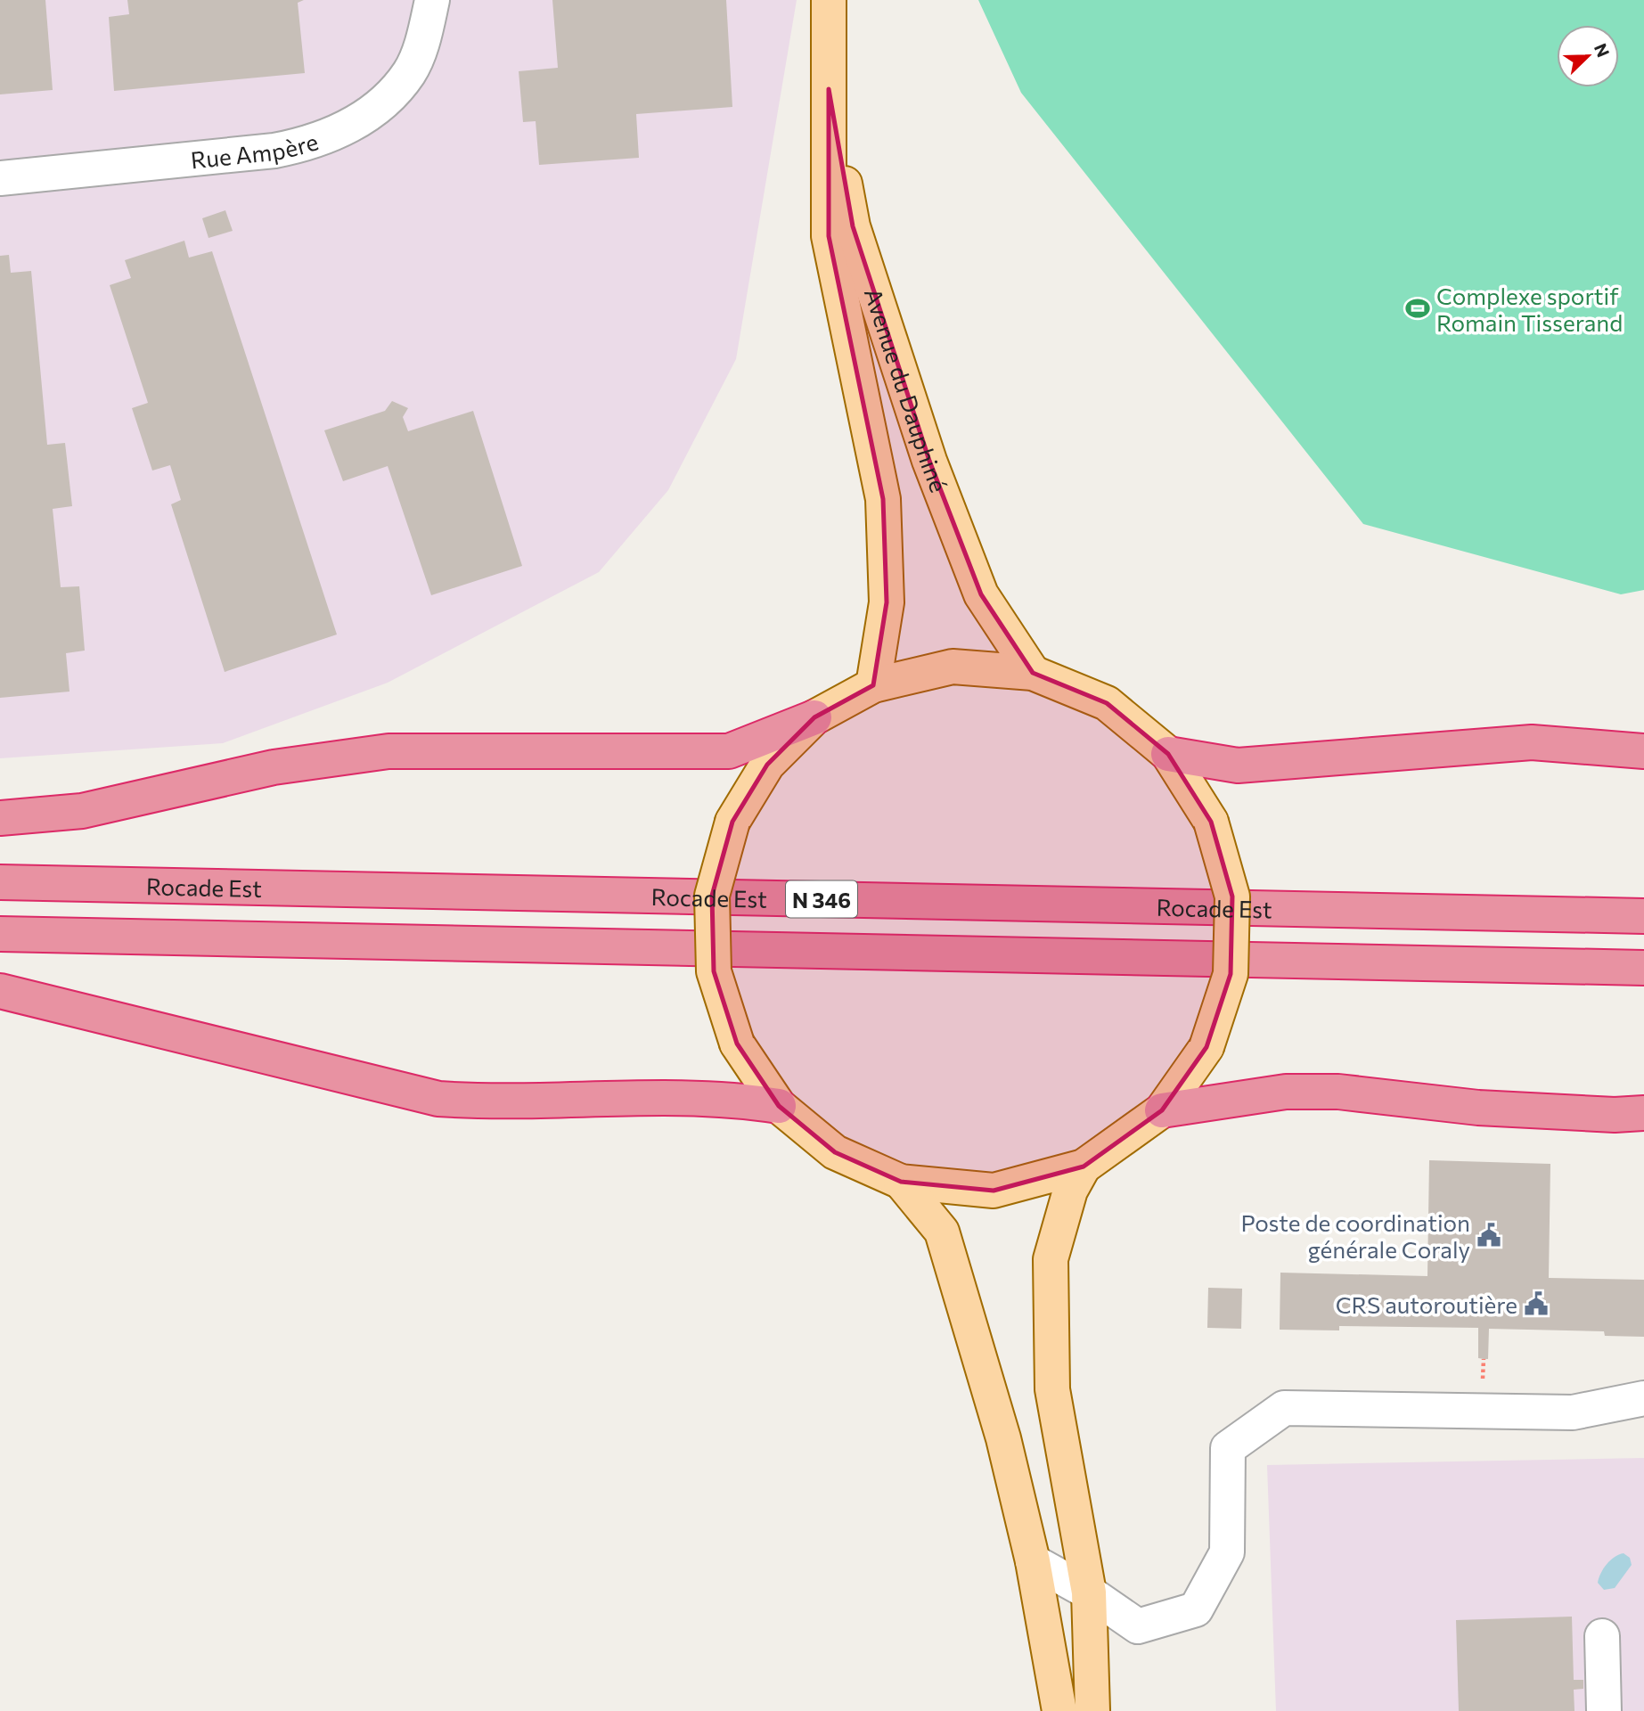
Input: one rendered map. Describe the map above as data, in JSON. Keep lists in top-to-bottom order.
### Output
{
  "streets": {
    "highway": ["Rocade Est", "N 346"],
    "main road": ["Avenue du Dauphiné"],
    "street": ["Rue Ampère"]
  },
  "places": {
    "sports": ["Complexe sportif Romain Tisserand"],
    "public building": ["Poste de coordination générale Coraly", "CRS autoroutière"]
  },
  "north": "top right"
}
